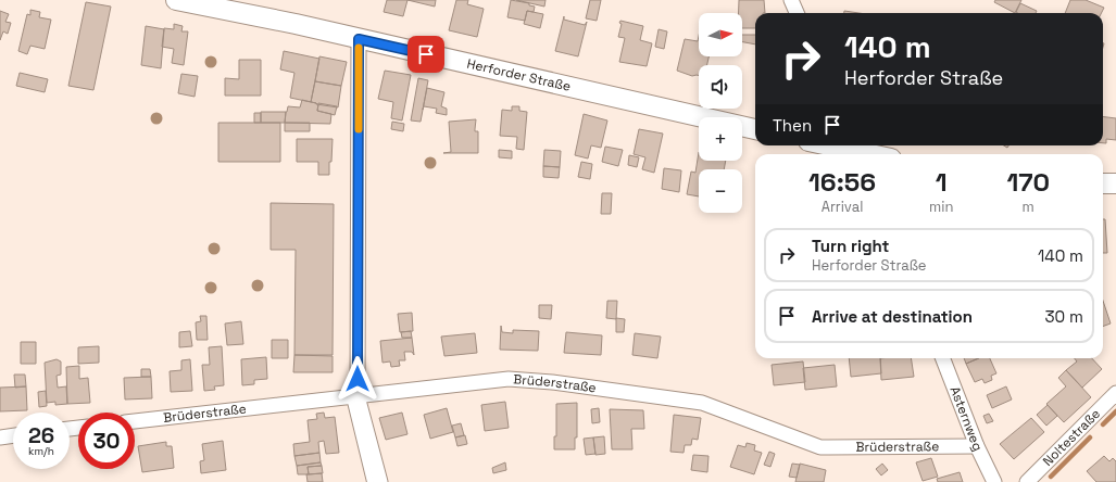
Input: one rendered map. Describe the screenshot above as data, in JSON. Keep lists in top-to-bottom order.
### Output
{
  "streets": {
    "main road": ["Herforder Straße"],
    "street": ["Brüderstraße", "Asternweg", "Noltestraße"]
  },
  "crossings": [
    ["Brüderstraße", "Asternweg"]
  ],
  "north": "right",
  "page": {
    "map_buttons": ["+", "−"],
    "turn": ["140 m", "Herforder Straße"],
    "then": "Then",
    "eta": [
      "16:56",
      "Arrival",
      "1",
      "min",
      "170",
      "m"
    ],
    "list": [
      {
        "name": "Turn right",
        "note": "Herforder Straße",
        "value": "140 m"
      },
      {
        "name": "Arrive at destination",
        "value": "30 m"
      }
    ],
    "speed": "26 km/h",
    "limit": "30"
  }
}
